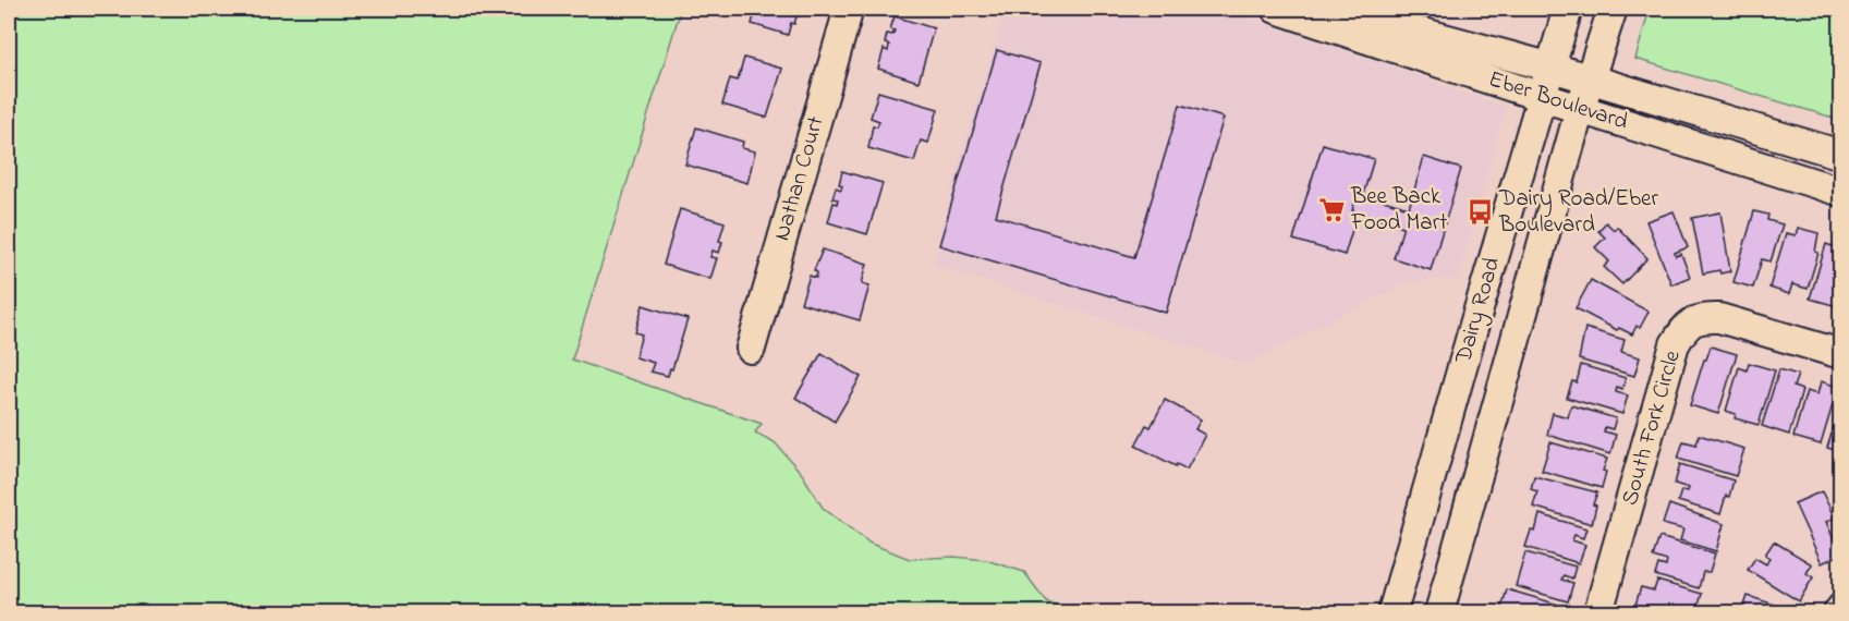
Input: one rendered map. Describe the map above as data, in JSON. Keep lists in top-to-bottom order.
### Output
{
  "streets": {
    "street": [
      "Eber Boulevard",
      "Nathan Court",
      "Dairy Road",
      "South Fork Circle"
    ]
  },
  "crossings": [
    ["Eber Boulevard", "Dairy Road"]
  ],
  "places": {
    "supermarket": ["Bee Back Food Mart"],
    "bus stop": ["Dairy Road/Eber Boulevard"]
  }
}
